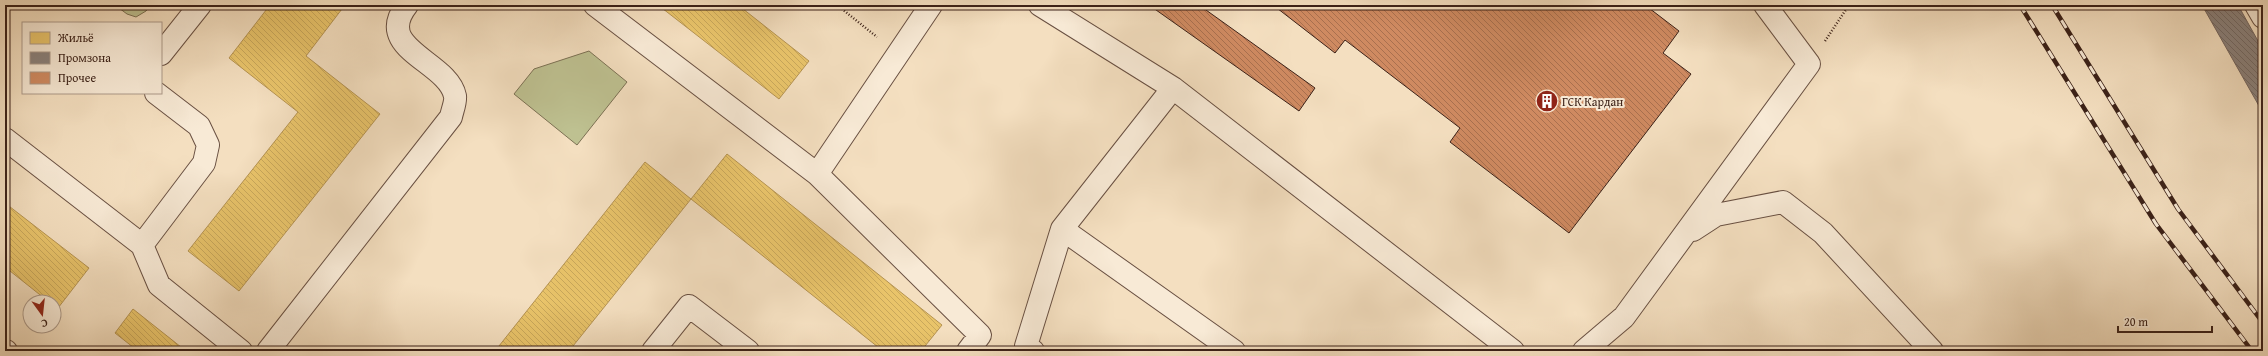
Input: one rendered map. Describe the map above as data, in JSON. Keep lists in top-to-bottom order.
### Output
{
  "places": {
    "building": ["ГСК Кардан"]
  },
  "legend": ["Жильё", "Промзона", "Прочее"],
  "scale_bar": "20 m",
  "north": "bottom"
}
